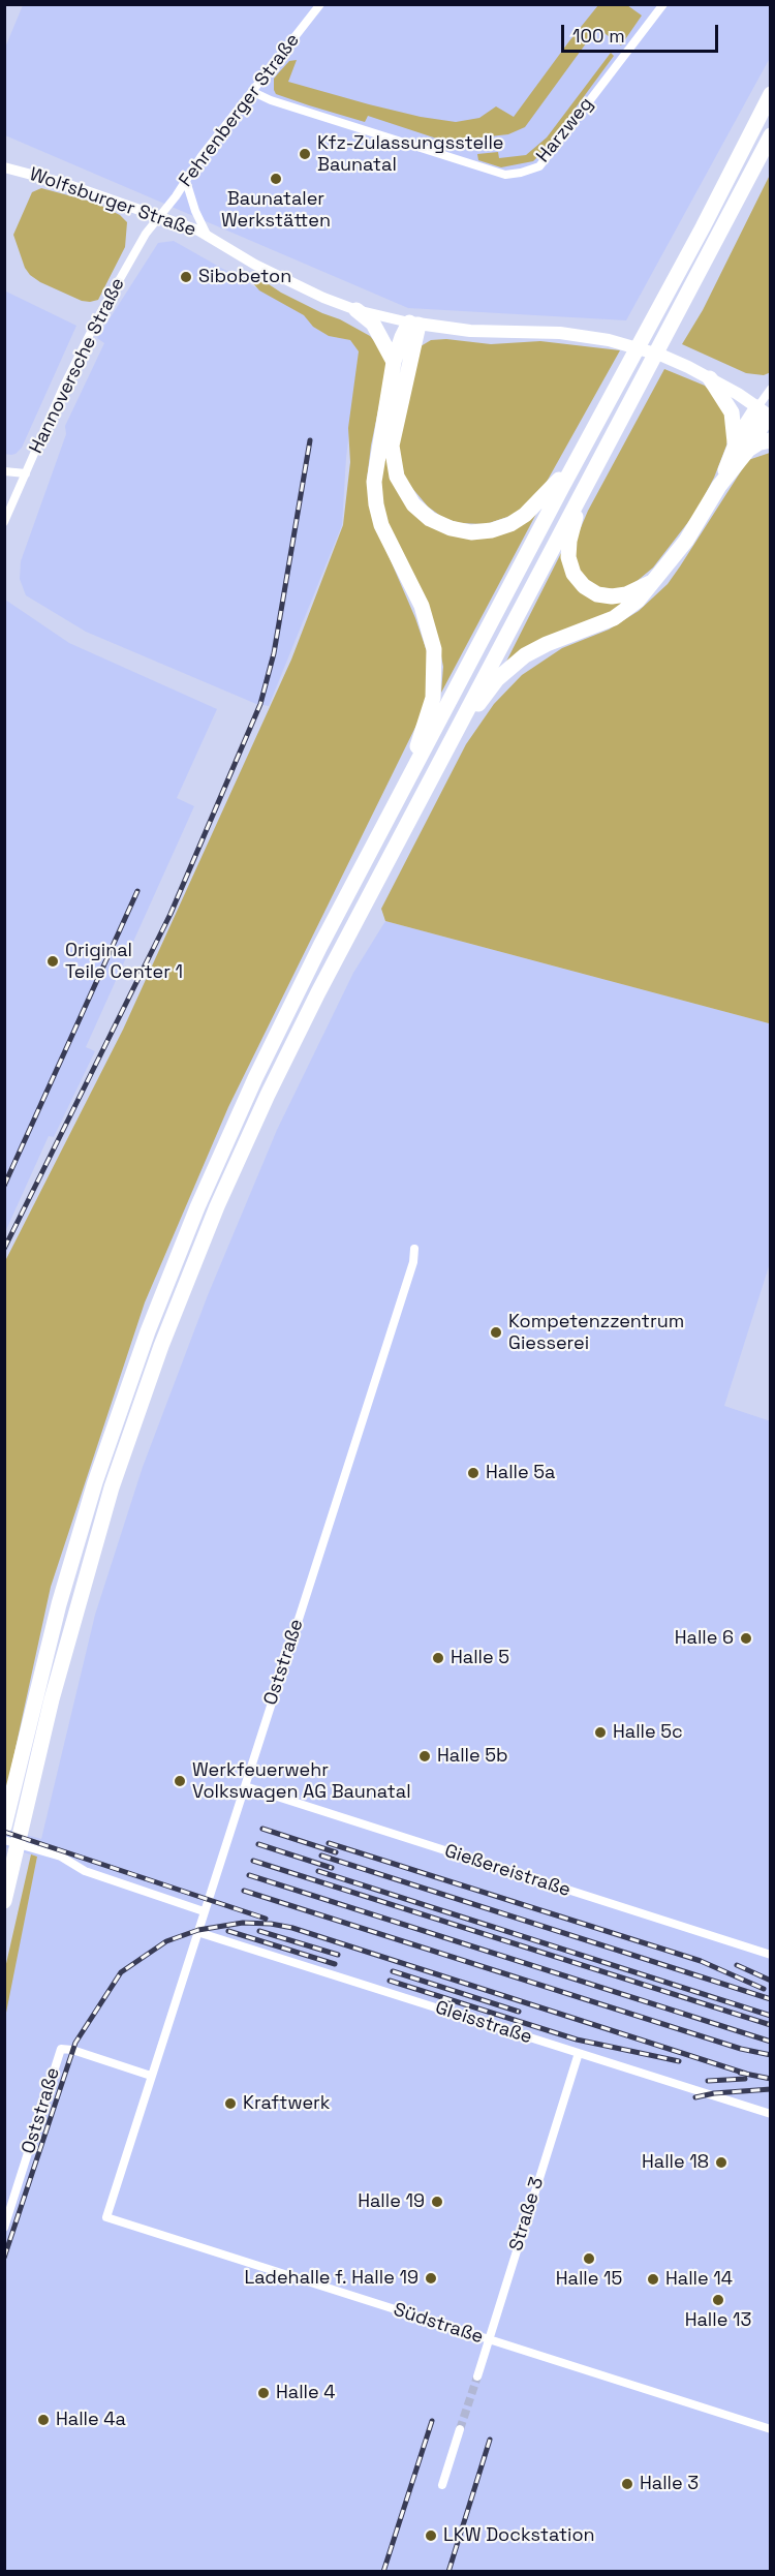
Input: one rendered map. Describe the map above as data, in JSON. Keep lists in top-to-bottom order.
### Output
{
  "streets": {
    "main road": ["Wolfsburger Straße"],
    "street": [
      "Fehrenberger Straße",
      "Harzweg",
      "Hannoversche Straße",
      "Oststraße",
      "Gießereistraße",
      "Gleisstraße",
      "Straße 3",
      "Südstraße"
    ]
  },
  "crossings": [
    ["Fehrenberger Straße", "Harzweg"],
    ["Fehrenberger Straße", "Wolfsburger Straße"],
    ["Fehrenberger Straße", "Hannoversche Straße"],
    ["Wolfsburger Straße", "Hannoversche Straße"],
    ["Oststraße", "Gießereistraße"],
    ["Oststraße", "Gleisstraße"],
    ["Oststraße", "Südstraße"],
    ["Gleisstraße", "Straße 3"],
    ["Straße 3", "Südstraße"]
  ],
  "places": [
    "Kfz-Zulassungsstelle Baunatal",
    "Baunataler Werkstätten",
    "Sibobeton",
    "Original Teile Center 1",
    "Kompetenzzentrum Giesserei",
    "Halle 5a",
    "Halle 6",
    "Halle 5",
    "Halle 5c",
    "Halle 5b",
    "Werkfeuerwehr Volkswagen AG Baunatal",
    "Kraftwerk",
    "Halle 18",
    "Halle 19",
    "Halle 15",
    "Ladehalle f. Halle 19",
    "Halle 14",
    "Halle 13",
    "Halle 4",
    "Halle 4a",
    "Halle 3",
    "LKW Dockstation"
  ],
  "scale_bar": "100 m"
}
